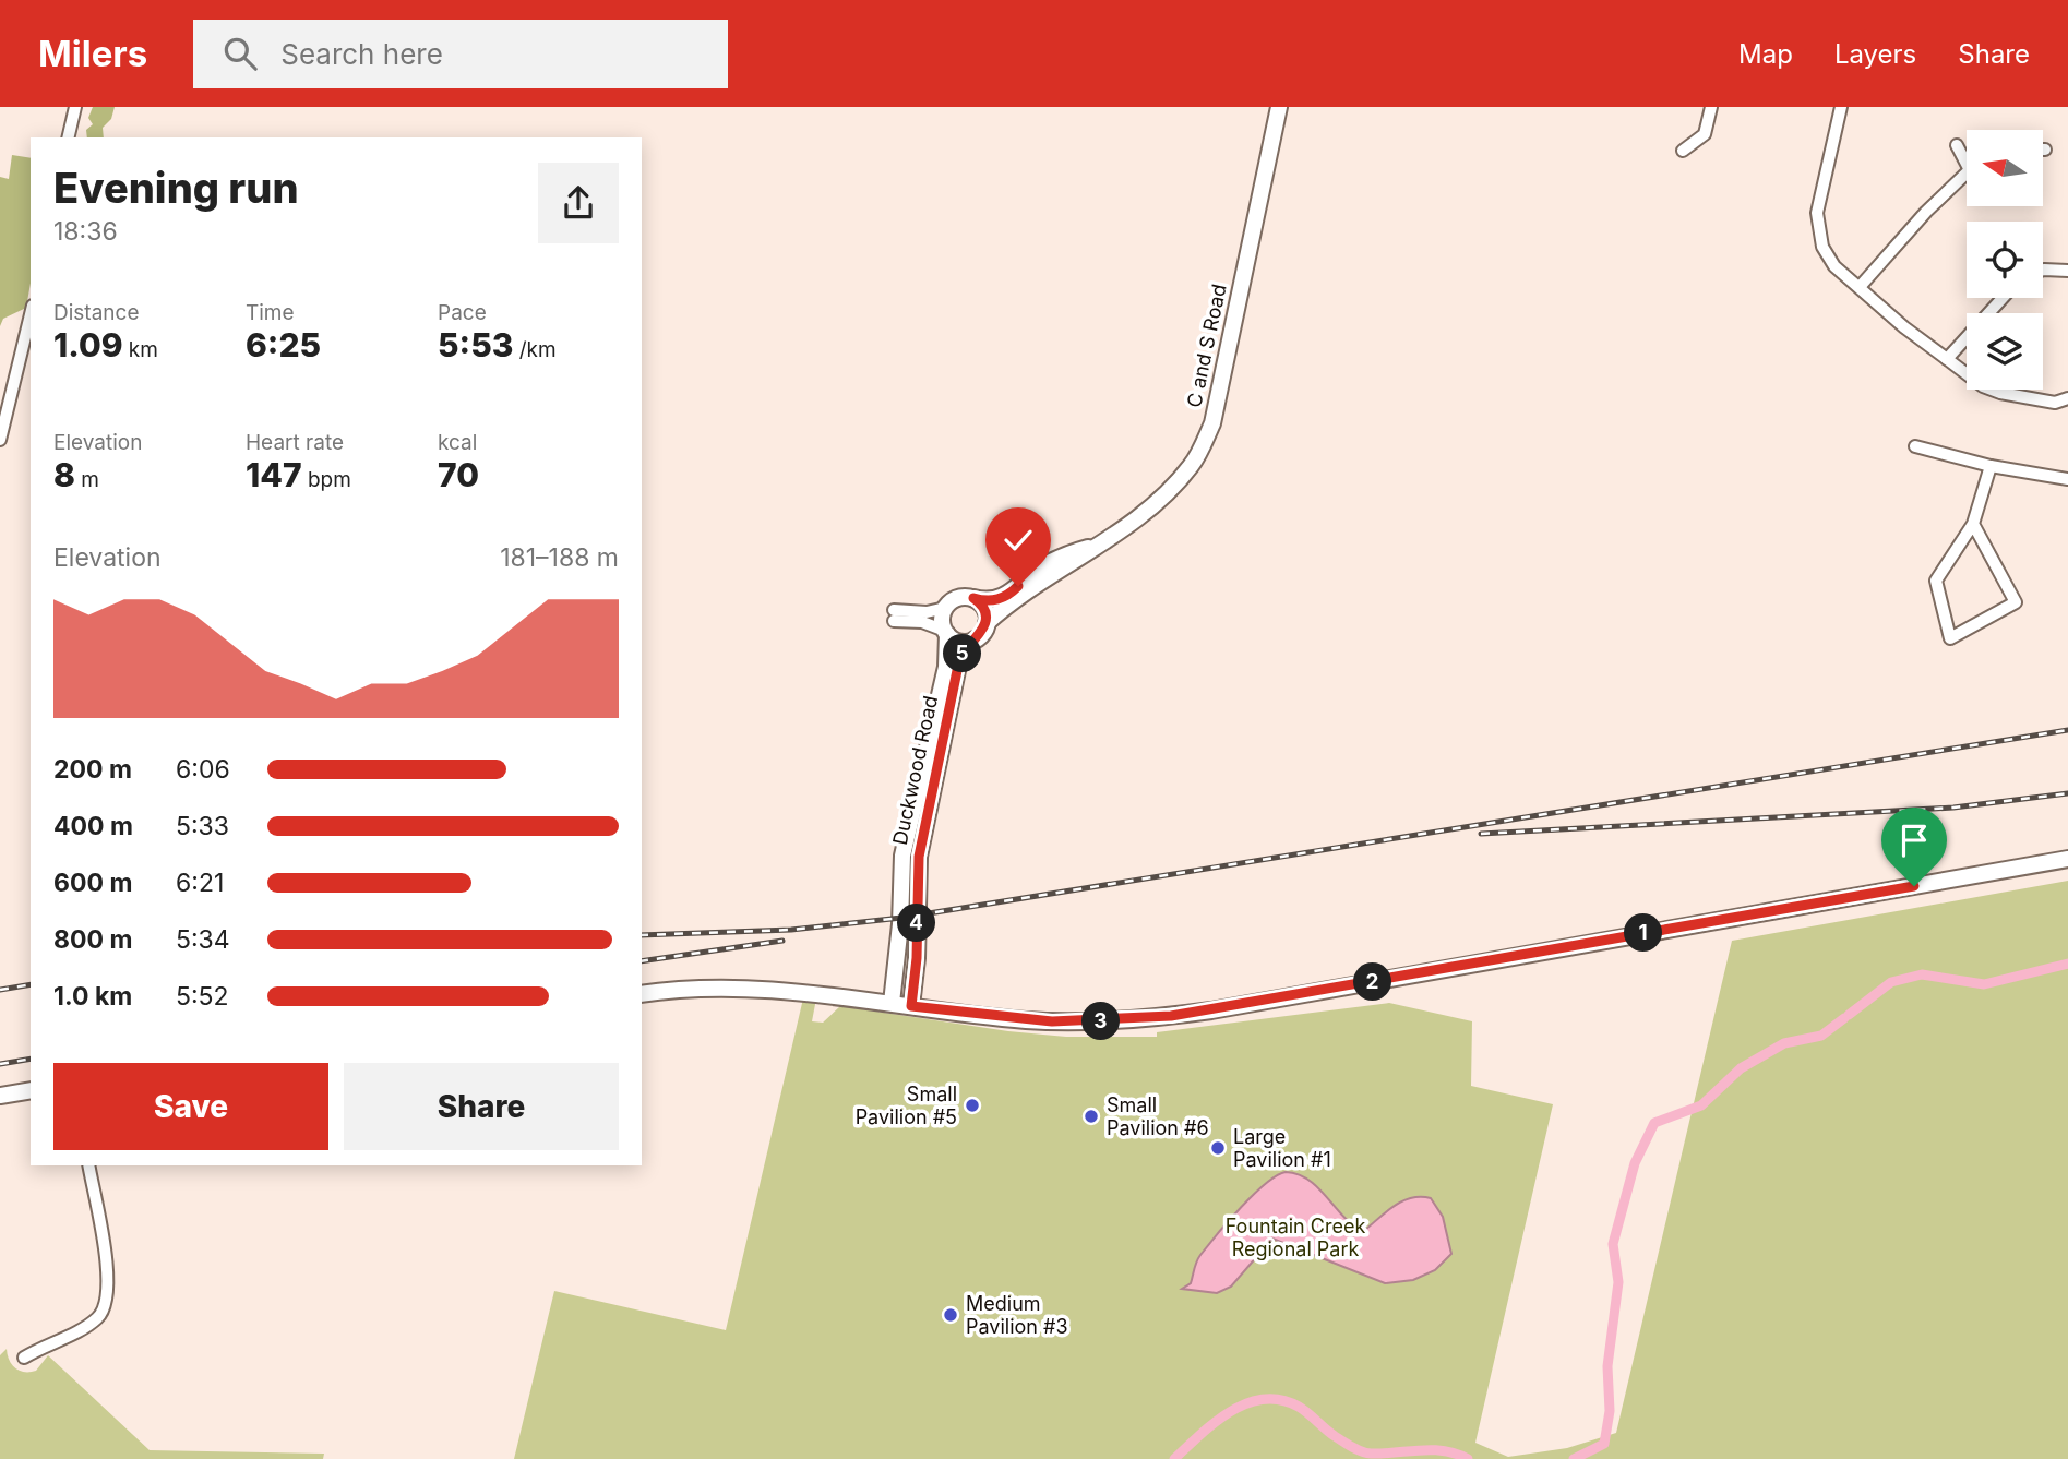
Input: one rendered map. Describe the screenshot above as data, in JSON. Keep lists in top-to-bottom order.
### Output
{
  "streets": {
    "main road": ["C and S Road", "Duckwood Road"]
  },
  "crossings": [
    ["C and S Road", "Duckwood Road"]
  ],
  "parks": ["Fountain Creek Regional Park"],
  "places": [
    "Small Pavilion #5",
    "Small Pavilion #6",
    "Large Pavilion #1",
    "Medium Pavilion #3"
  ],
  "north": "left",
  "page": {
    "header": "Milers",
    "search": "Search here",
    "nav": ["Map", "Layers", "Share"],
    "heading": ["Evening run", "18:36"],
    "stats": [
      ["Distance", "1.09 km"],
      ["Time", "6:25"],
      ["Pace", "5:53 /km"],
      ["Elevation", "8 m"],
      ["Heart rate", "147 bpm"],
      ["kcal", "70"]
    ],
    "chart": ["Elevation", "181–188 m"],
    "pins": [
      "5",
      "4",
      "1",
      "2",
      "3"
    ],
    "list": [
      {
        "name": "200 m",
        "note": "6:06"
      },
      {
        "name": "400 m",
        "note": "5:33"
      },
      {
        "name": "600 m",
        "note": "6:21"
      },
      {
        "name": "800 m",
        "note": "5:34"
      },
      {
        "name": "1.0 km",
        "note": "5:52"
      }
    ],
    "buttons": ["Save", "Share"]
  }
}
